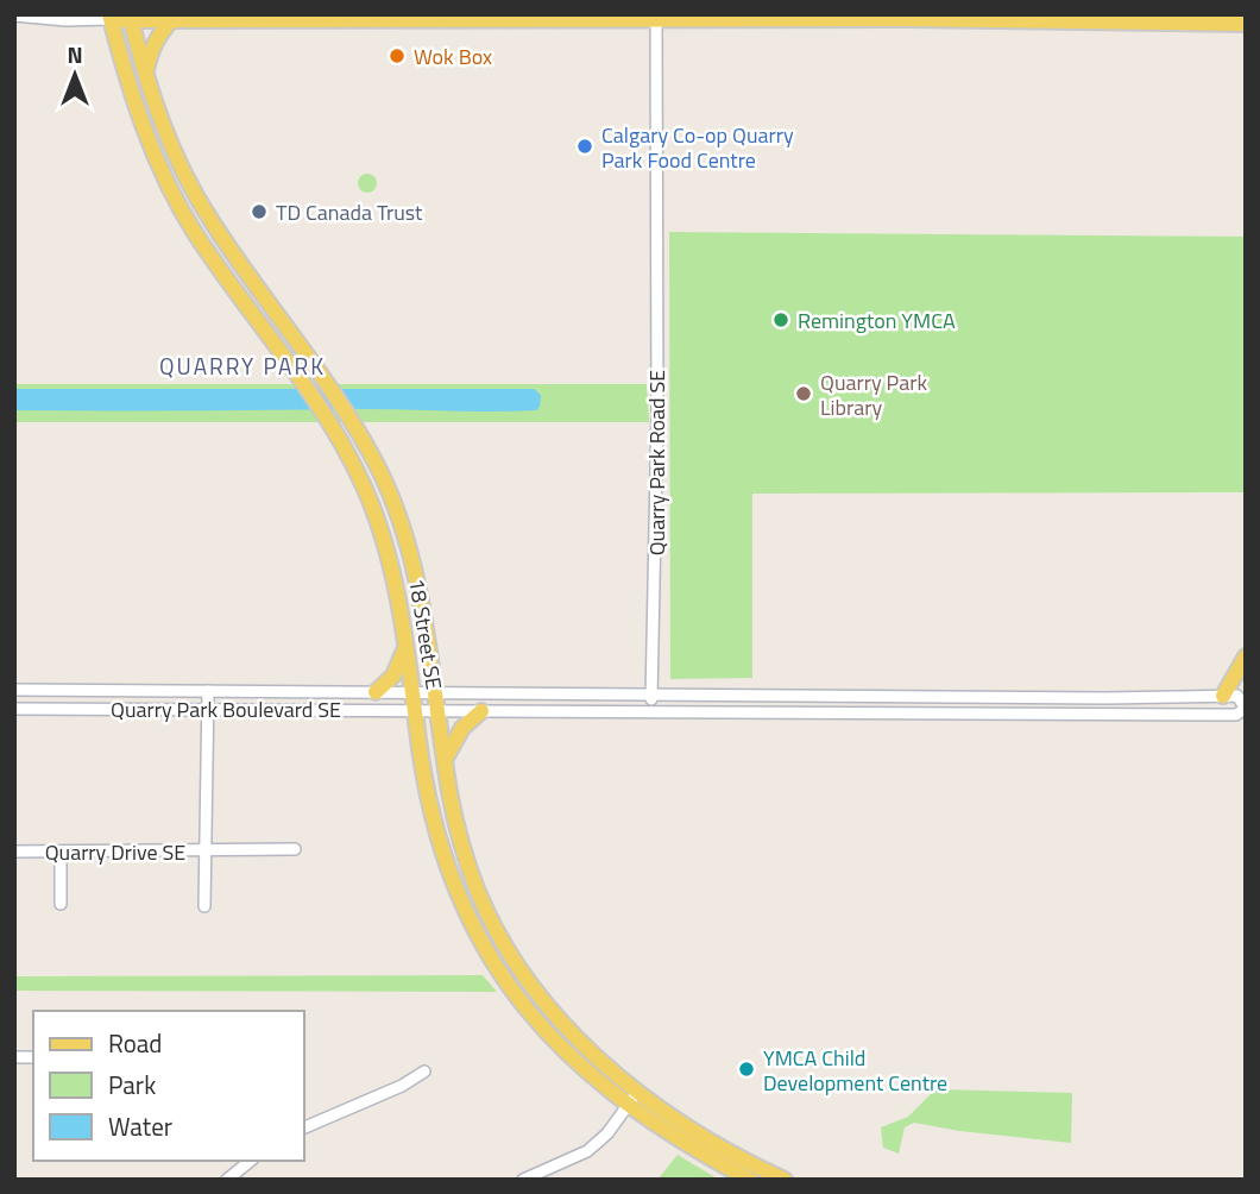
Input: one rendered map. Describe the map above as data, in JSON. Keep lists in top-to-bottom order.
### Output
{
  "streets": {
    "main road": ["18 Street SE"],
    "street": ["Quarry Park Road SE", "Quarry Park Boulevard SE", "Quarry Drive SE"]
  },
  "crossings": [
    ["18 Street SE", "Quarry Park Boulevard SE"],
    ["Quarry Park Boulevard SE", "Quarry Drive SE"]
  ],
  "districts": ["QUARRY PARK"],
  "places": [
    "Wok Box",
    "Calgary Co-op Quarry Park Food Centre",
    "TD Canada Trust",
    "Remington YMCA",
    "Quarry Park Library",
    "YMCA Child Development Centre"
  ],
  "legend": ["Road", "Park", "Water"],
  "north": "top"
}
